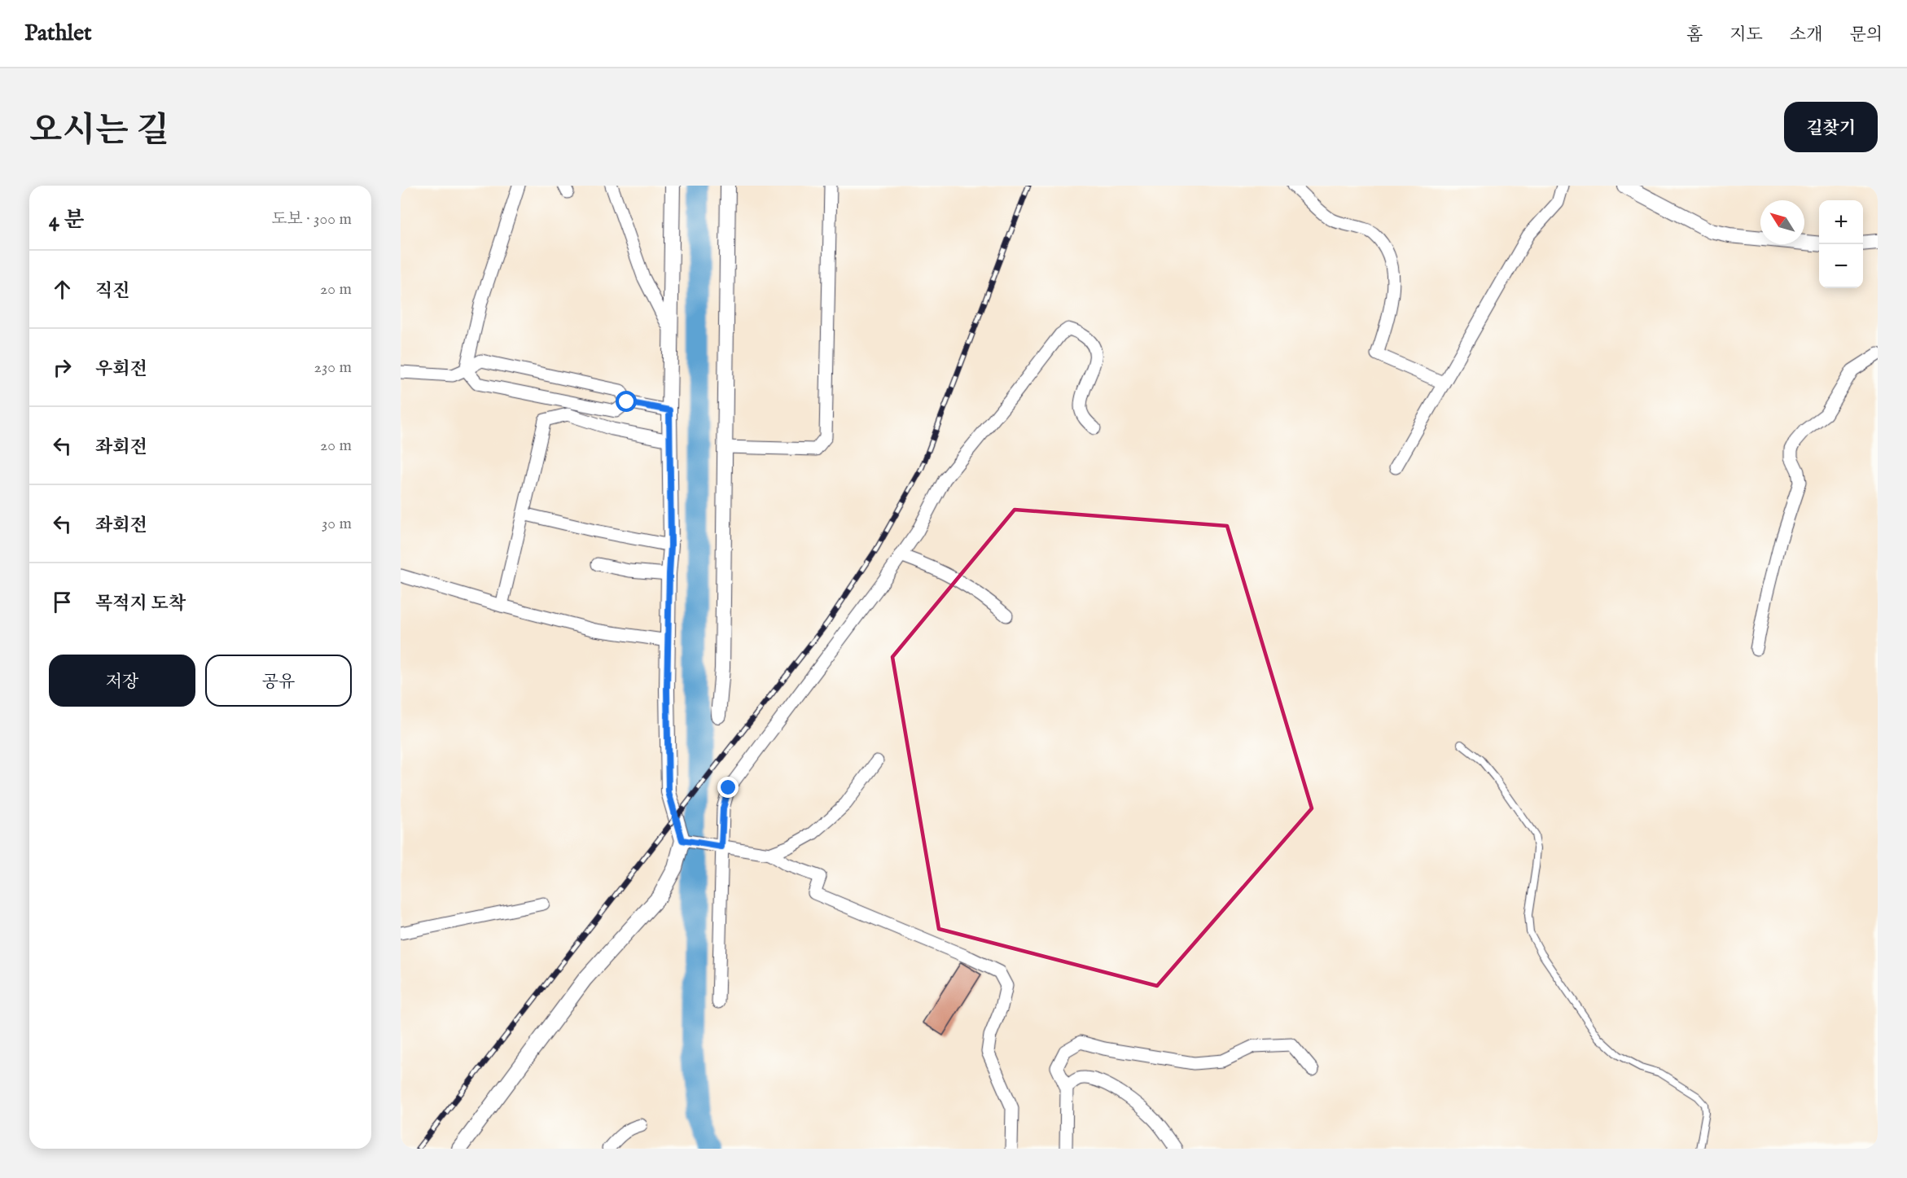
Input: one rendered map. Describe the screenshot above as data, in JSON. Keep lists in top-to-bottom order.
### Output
{
  "north": "top left",
  "page": {
    "header": "Pathlet",
    "nav": [
      "홈",
      "지도",
      "소개",
      "문의"
    ],
    "title": "오시는 길",
    "buttons": [
      "길찾기",
      ["저장", "공유"]
    ],
    "heading": ["4 분", "도보 · 300 m"],
    "map_buttons": ["+", "−"],
    "list": [
      ["직진", "20 m"],
      ["우회전", "230 m"],
      ["좌회전", "20 m"],
      ["좌회전", "30 m"],
      "목적지 도착"
    ]
  }
}
